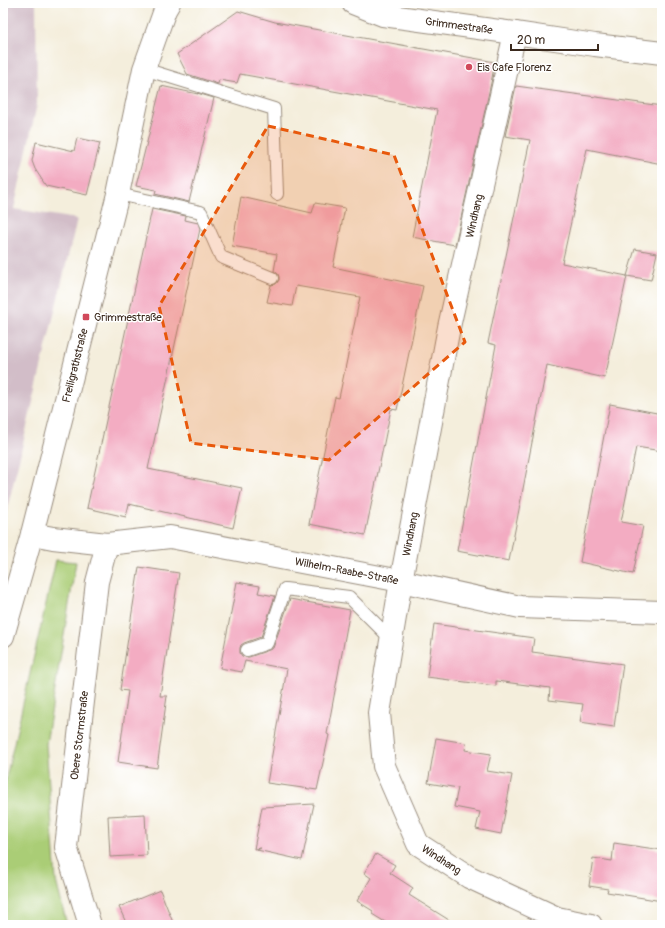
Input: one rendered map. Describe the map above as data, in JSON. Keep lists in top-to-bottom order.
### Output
{
  "streets": {
    "street": [
      "Grimmestraße",
      "Windhang",
      "Freiligrathstraße",
      "Wilhelm-Raabe-Straße",
      "Obere Stormstraße"
    ]
  },
  "crossings": [
    ["Grimmestraße", "Windhang"],
    ["Windhang", "Wilhelm-Raabe-Straße"],
    ["Freiligrathstraße", "Wilhelm-Raabe-Straße"],
    ["Wilhelm-Raabe-Straße", "Obere Stormstraße"]
  ],
  "places": {
    "other": ["Eis Cafe Florenz"],
    "transit": ["Grimmestraße"]
  },
  "scale_bar": "20 m"
}
